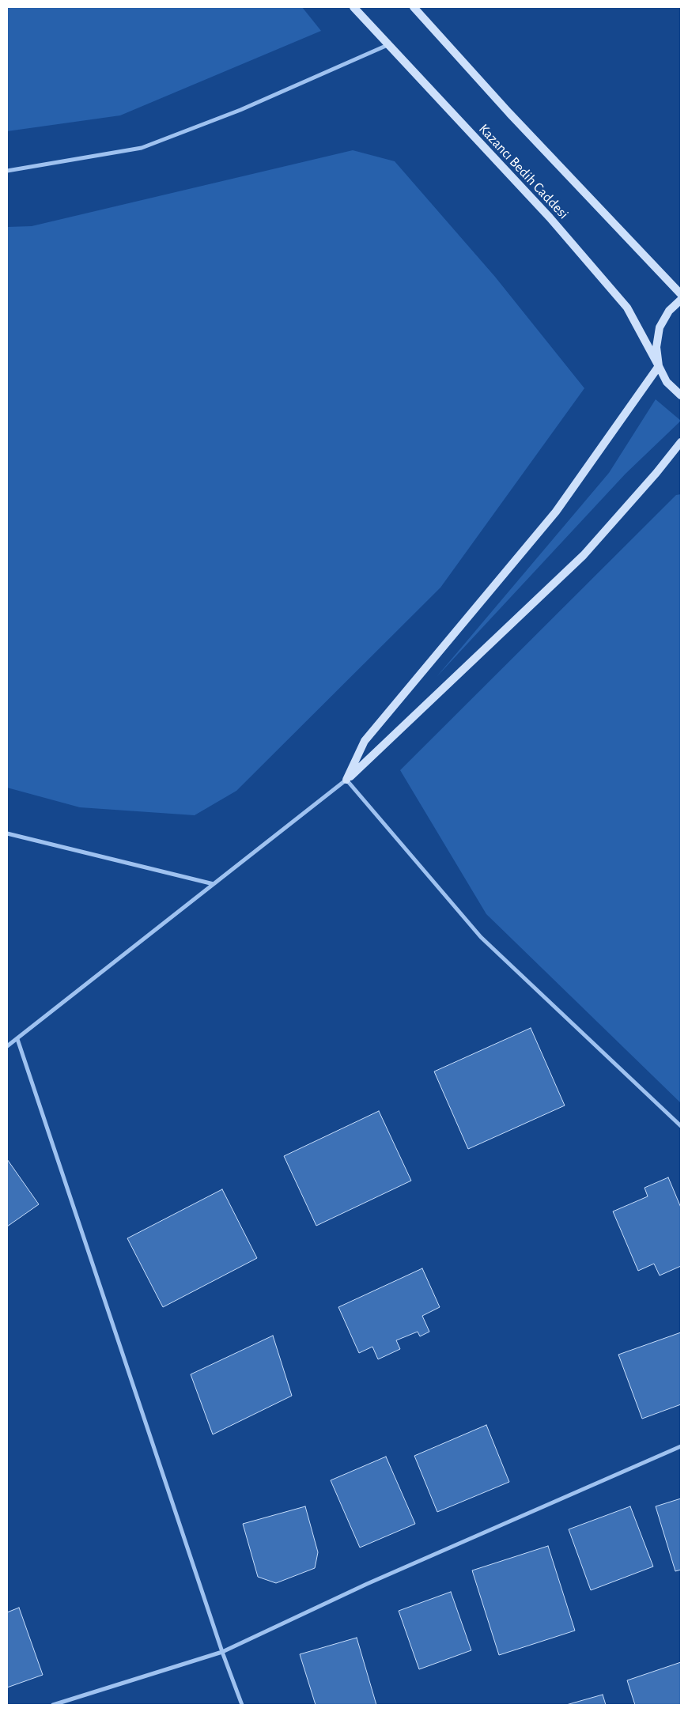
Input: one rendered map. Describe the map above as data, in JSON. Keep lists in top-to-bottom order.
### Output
{
  "streets": {
    "main road": ["Kazancı Bedih Caddesi"]
  }
}
